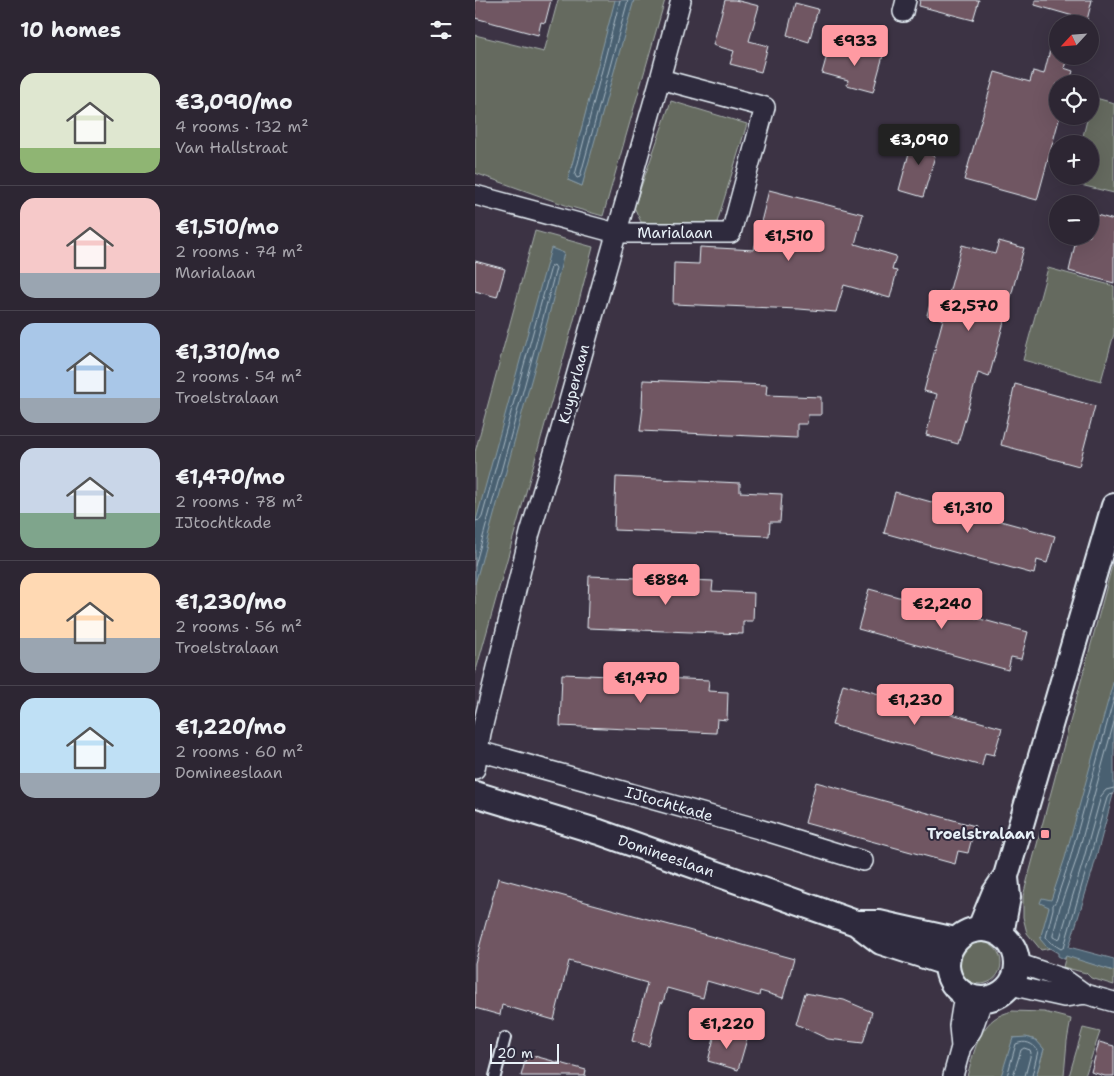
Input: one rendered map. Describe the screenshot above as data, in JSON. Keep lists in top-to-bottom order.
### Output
{
  "streets": {
    "street": [
      "Marialaan",
      "Kuyperlaan",
      "IJtochtkade",
      "Domineeslaan"
    ]
  },
  "crossings": [
    ["Marialaan", "Kuyperlaan"],
    ["Kuyperlaan", "IJtochtkade"]
  ],
  "places": {
    "transit": ["Troelstralaan"]
  },
  "scale_bar": "20 m",
  "north": "bottom left",
  "page": {
    "heading": "10 homes",
    "map_buttons": ["+", "−"],
    "price": [
      "€933",
      "€3,090",
      "€1,510",
      "€2,570",
      "€1,310",
      "€884",
      "€2,240",
      "€1,470",
      "€1,230",
      "€1,220"
    ],
    "list": [
      {
        "name": "€3,090/mo",
        "note": "4 rooms · 132 m² · Van Hallstraat"
      },
      {
        "name": "€1,510/mo",
        "note": "2 rooms · 74 m² · Marialaan"
      },
      {
        "name": "€1,310/mo",
        "note": "2 rooms · 54 m² · Troelstralaan"
      },
      {
        "name": "€1,470/mo",
        "note": "2 rooms · 78 m² · IJtochtkade"
      },
      {
        "name": "€1,230/mo",
        "note": "2 rooms · 56 m² · Troelstralaan"
      },
      {
        "name": "€1,220/mo",
        "note": "2 rooms · 60 m² · Domineeslaan"
      }
    ],
    "scale": "20 m"
  }
}
